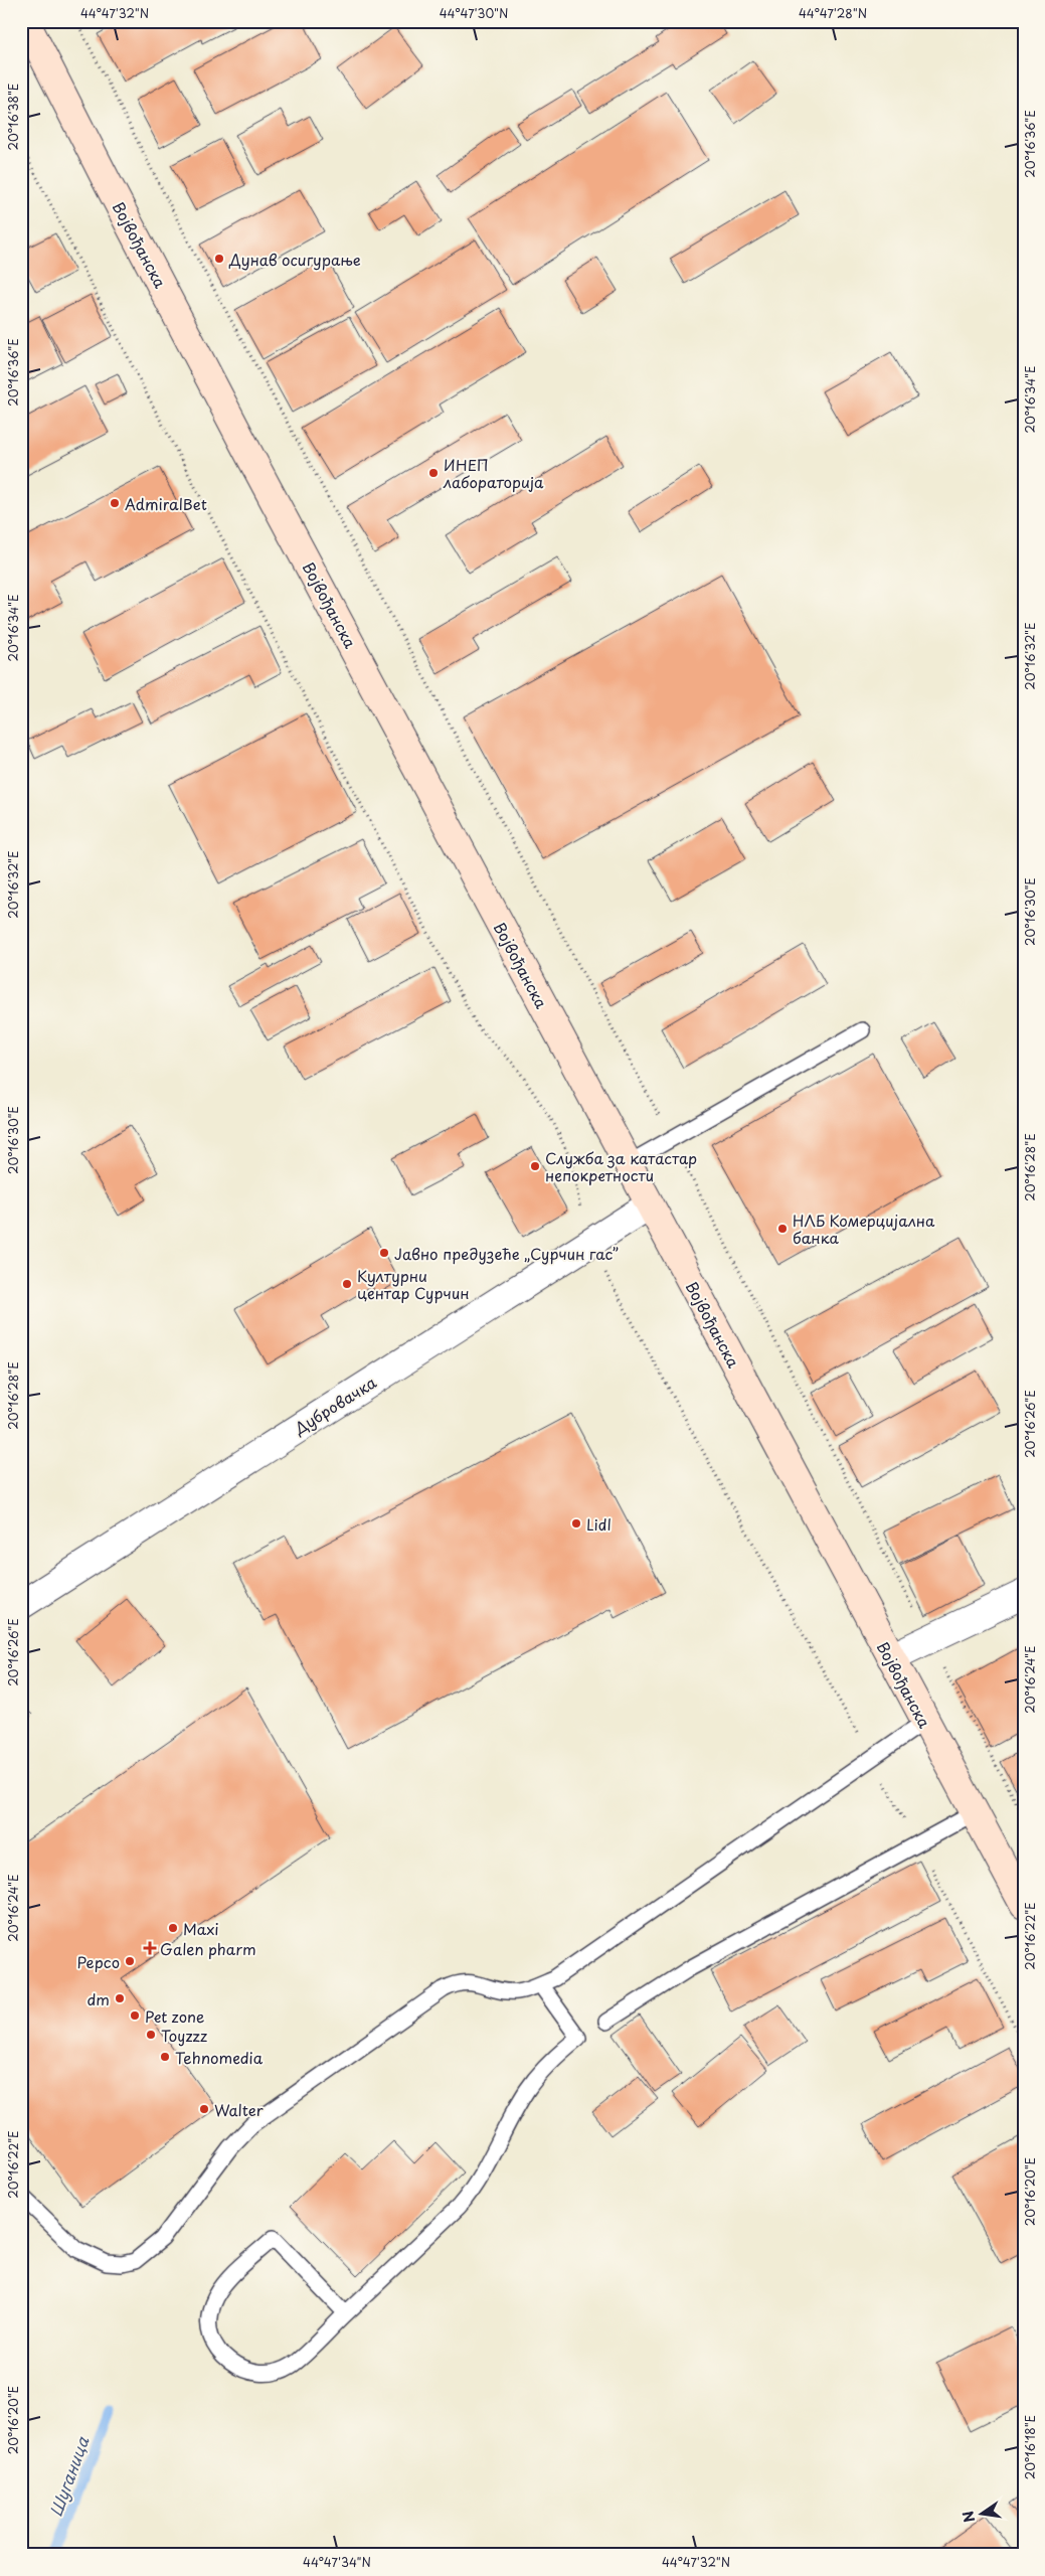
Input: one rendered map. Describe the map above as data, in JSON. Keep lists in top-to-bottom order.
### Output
{
  "streets": {
    "main road": ["Војвођанска"],
    "street": ["Дубровачка"]
  },
  "crossings": [
    ["Војвођанска", "Дубровачка"]
  ],
  "water": ["Шуганица"],
  "places": {
    "other": [
      "Дунав осигурање",
      "ИНЕП лабораторија",
      "AdmiralBet",
      "Служба за катастар непокретности",
      "НЛБ Комерцијална банка",
      "Јавно предузеће „Сурчин гас”",
      "Културни центар Сурчин",
      "Lidl",
      "Maxi",
      "Pepco",
      "dm",
      "Pet zone",
      "Toyzzz",
      "Tehnomedia",
      "Walter"
    ],
    "health": ["Galen pharm"]
  },
  "north": "left",
  "coordinates": [
    "44°47'32\"N",
    "44°47'30\"N",
    "44°47'28\"N",
    "20°16'38\"E",
    "20°16'36\"E",
    "20°16'34\"E",
    "20°16'32\"E",
    "20°16'30\"E",
    "20°16'28\"E",
    "20°16'26\"E",
    "20°16'24\"E",
    "20°16'22\"E",
    "20°16'20\"E",
    "20°16'18\"E",
    "44°47'34\"N"
  ]
}
